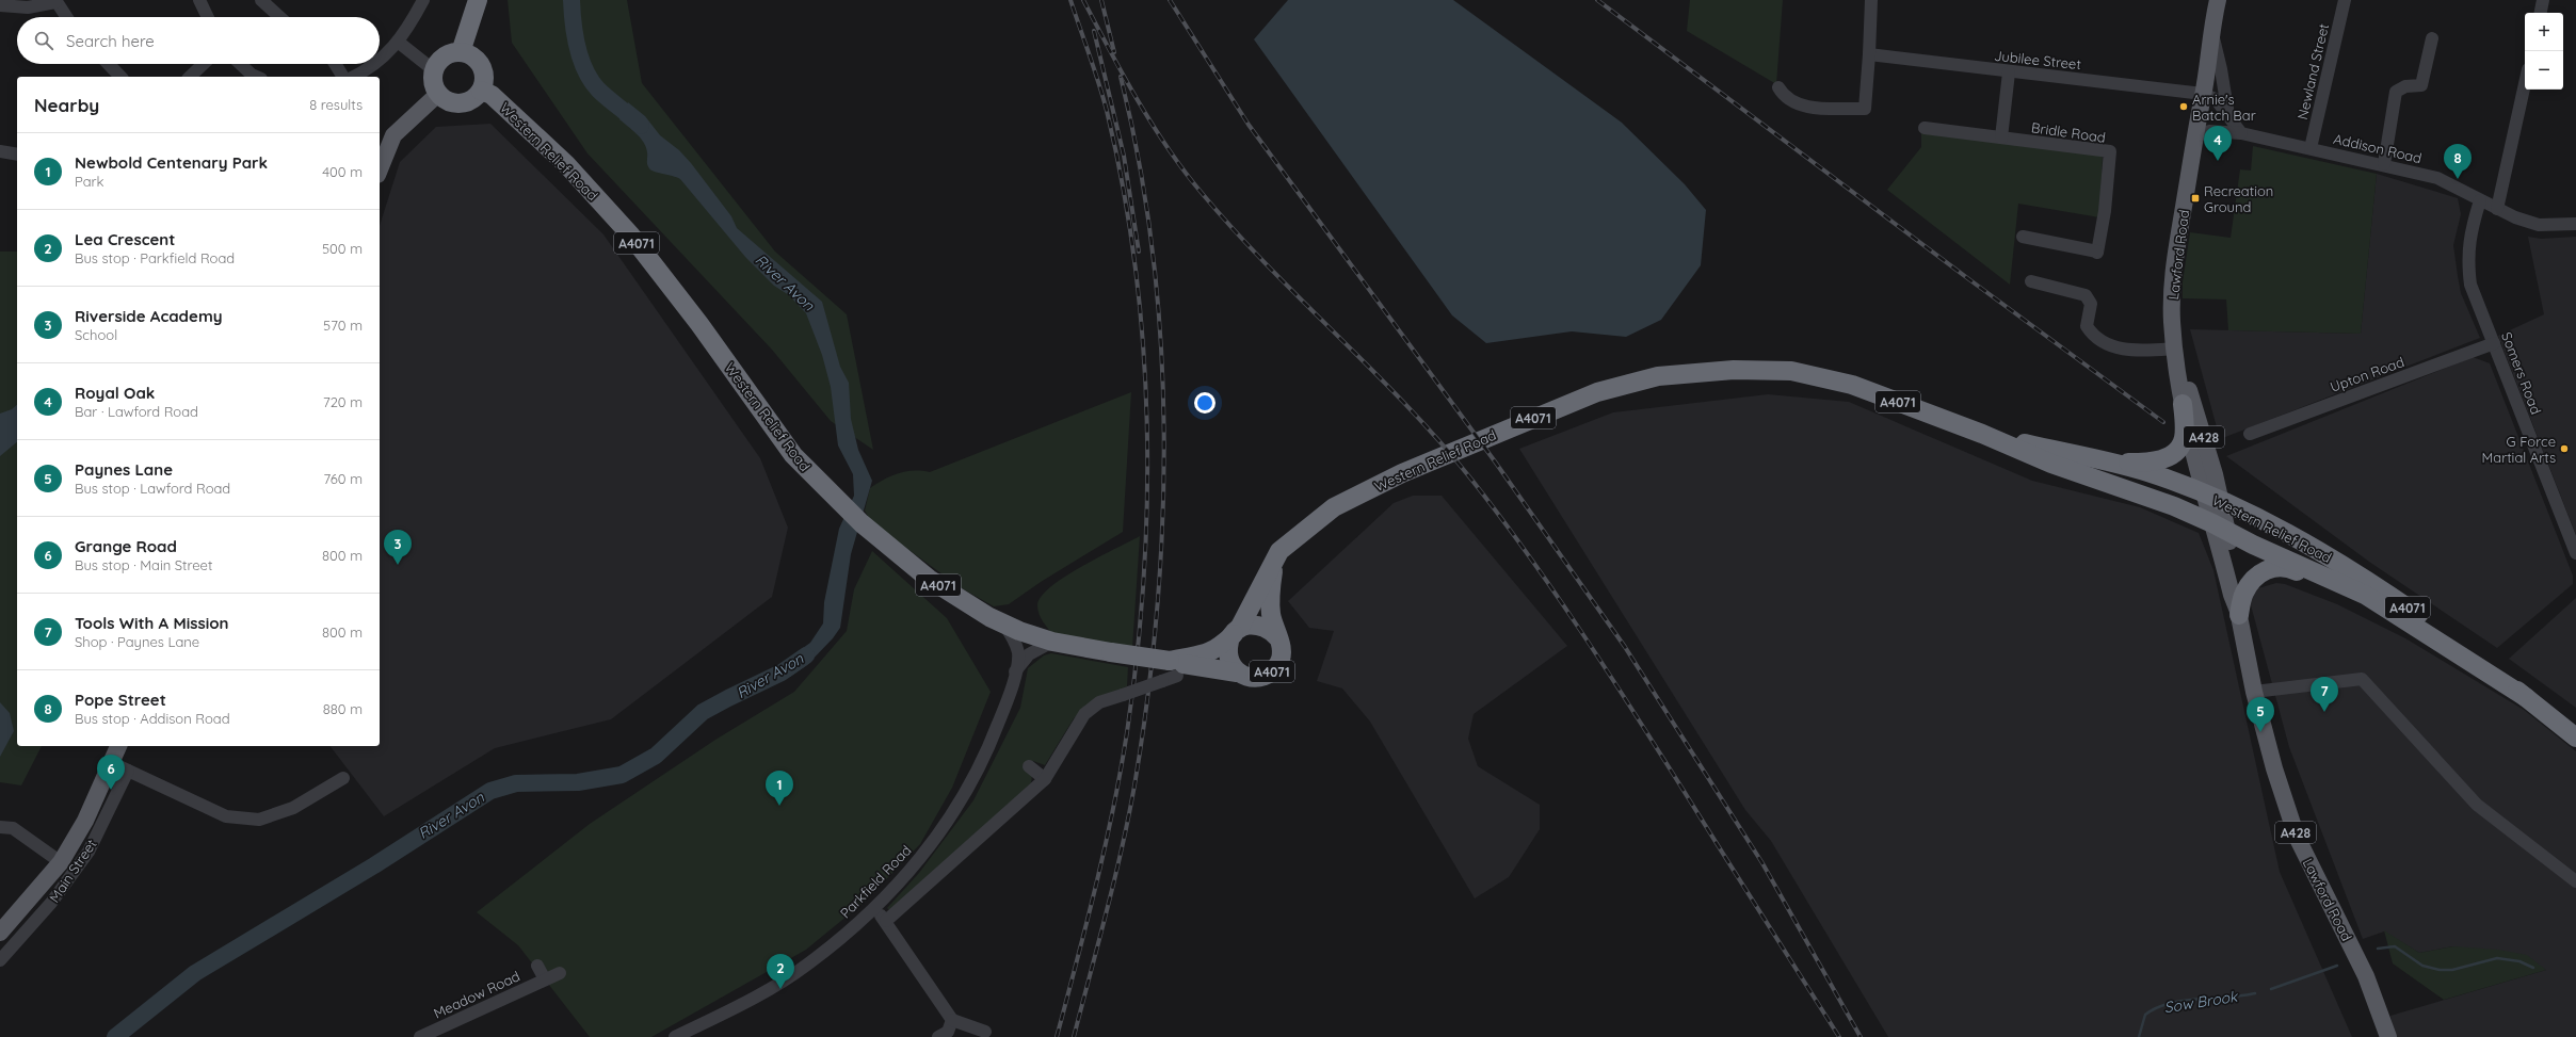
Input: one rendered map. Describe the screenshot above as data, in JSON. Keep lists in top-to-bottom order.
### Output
{
  "streets": {
    "highway": ["Western Relief Road", "A4071"],
    "main road": ["Lawford Road", "A428", "Main Street"],
    "street": [
      "Jubilee Street",
      "Newland Street",
      "Bridle Road",
      "Addison Road",
      "Somers Road",
      "Upton Road",
      "Parkfield Road",
      "Meadow Road"
    ]
  },
  "crossings": [
    ["Jubilee Street", "Lawford Road"],
    ["Newland Street", "Addison Road"],
    ["Addison Road", "Lawford Road"],
    ["Addison Road", "Somers Road"],
    ["Western Relief Road", "A4071"],
    ["Western Relief Road", "Lawford Road"],
    ["Western Relief Road", "Parkfield Road"],
    ["Somers Road", "Upton Road"]
  ],
  "water": ["River Avon", "Sow Brook"],
  "places": {
    "other": ["Arnie's Batch Bar", "G Force Martial Arts"],
    "transit": ["Recreation Ground"]
  },
  "page": {
    "map_buttons": ["+", "−"],
    "search": "Search here",
    "heading": ["Nearby", "8 results"],
    "pins": [
      "4",
      "8",
      "3",
      "7",
      "5",
      "6",
      "1",
      "2"
    ],
    "list": [
      {
        "mark": "1",
        "name": "Newbold Centenary Park",
        "note": "Park",
        "value": "400 m"
      },
      {
        "mark": "2",
        "name": "Lea Crescent",
        "note": "Bus stop · Parkfield Road",
        "value": "500 m"
      },
      {
        "mark": "3",
        "name": "Riverside Academy",
        "note": "School",
        "value": "570 m"
      },
      {
        "mark": "4",
        "name": "Royal Oak",
        "note": "Bar · Lawford Road",
        "value": "720 m"
      },
      {
        "mark": "5",
        "name": "Paynes Lane",
        "note": "Bus stop · Lawford Road",
        "value": "760 m"
      },
      {
        "mark": "6",
        "name": "Grange Road",
        "note": "Bus stop · Main Street",
        "value": "800 m"
      },
      {
        "mark": "7",
        "name": "Tools With A Mission",
        "note": "Shop · Paynes Lane",
        "value": "800 m"
      },
      {
        "mark": "8",
        "name": "Pope Street",
        "note": "Bus stop · Addison Road",
        "value": "880 m"
      }
    ]
  }
}
